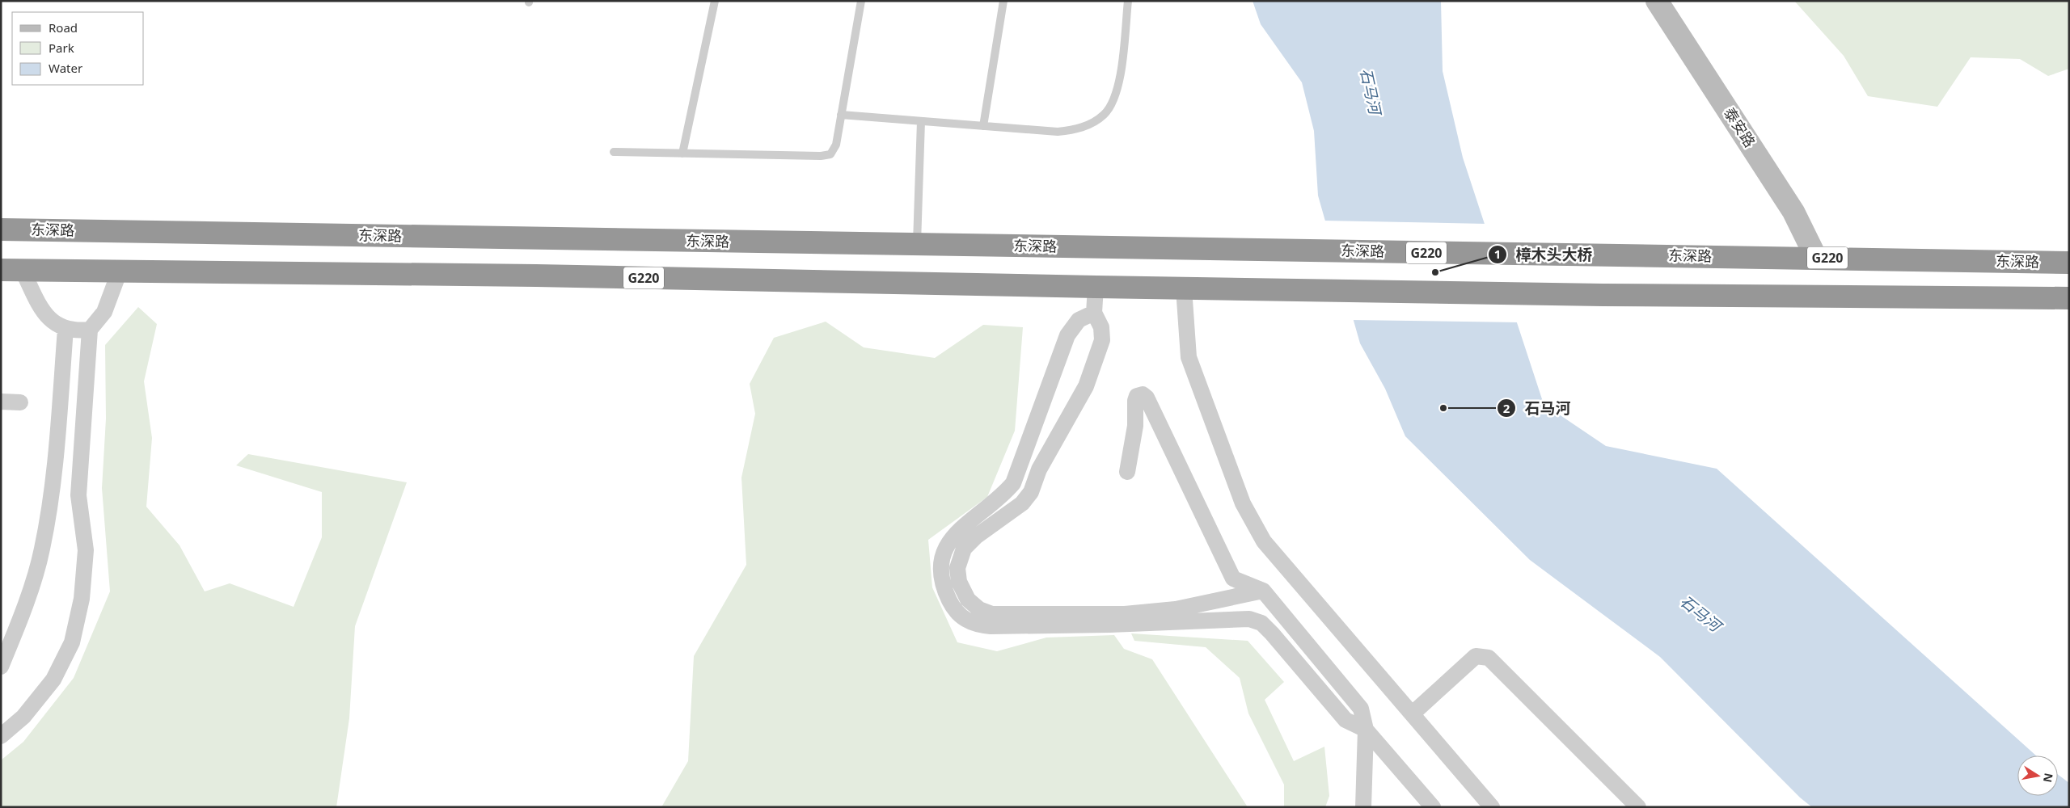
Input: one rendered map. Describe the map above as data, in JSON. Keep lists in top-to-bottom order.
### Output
{
  "streets": {
    "highway": ["东深路", "G220"],
    "street": ["泰安路"]
  },
  "crossings": [
    ["泰安路", "东深路"]
  ],
  "water": ["石马河"],
  "places": ["樟木头大桥", "石马河"],
  "legend": ["Road", "Park", "Water"],
  "north": "right"
}
